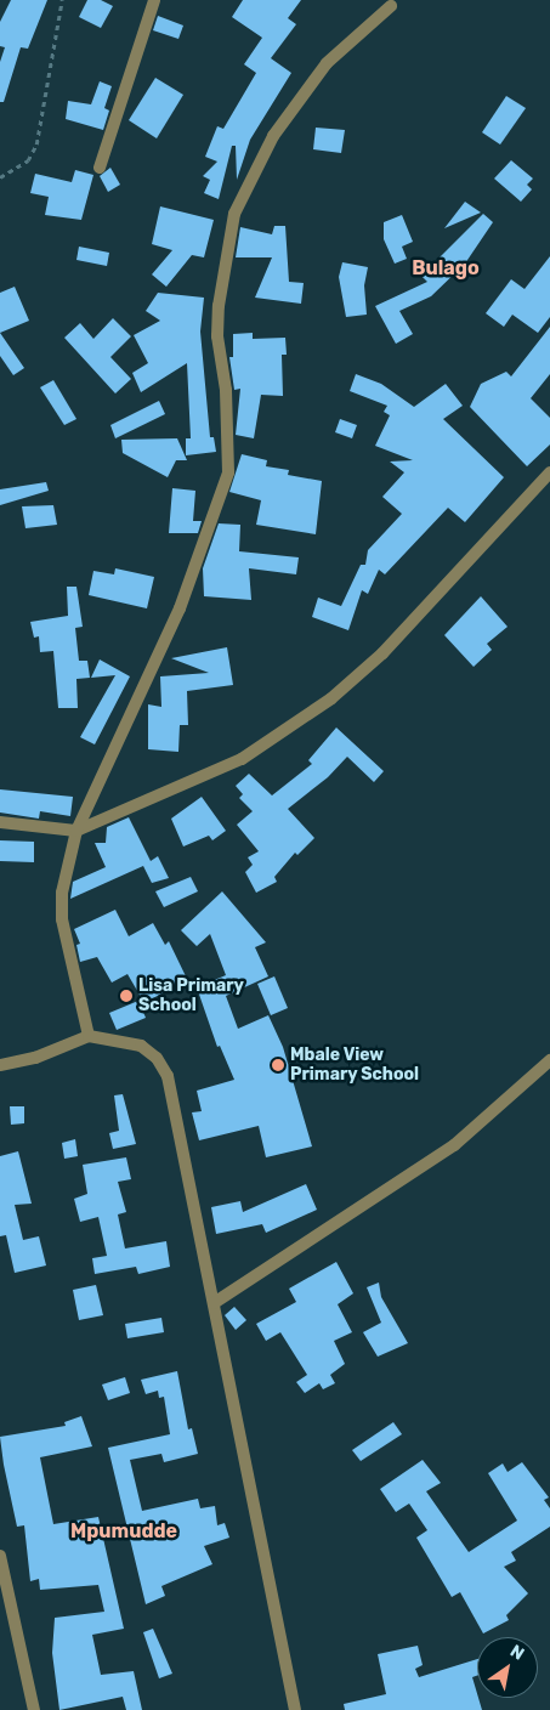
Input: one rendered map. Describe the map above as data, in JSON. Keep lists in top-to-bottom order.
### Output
{
  "districts": ["Bulago", "Mpumudde"],
  "places": ["Lisa Primary School", "Mbale View Primary School"],
  "north": "top right"
}
